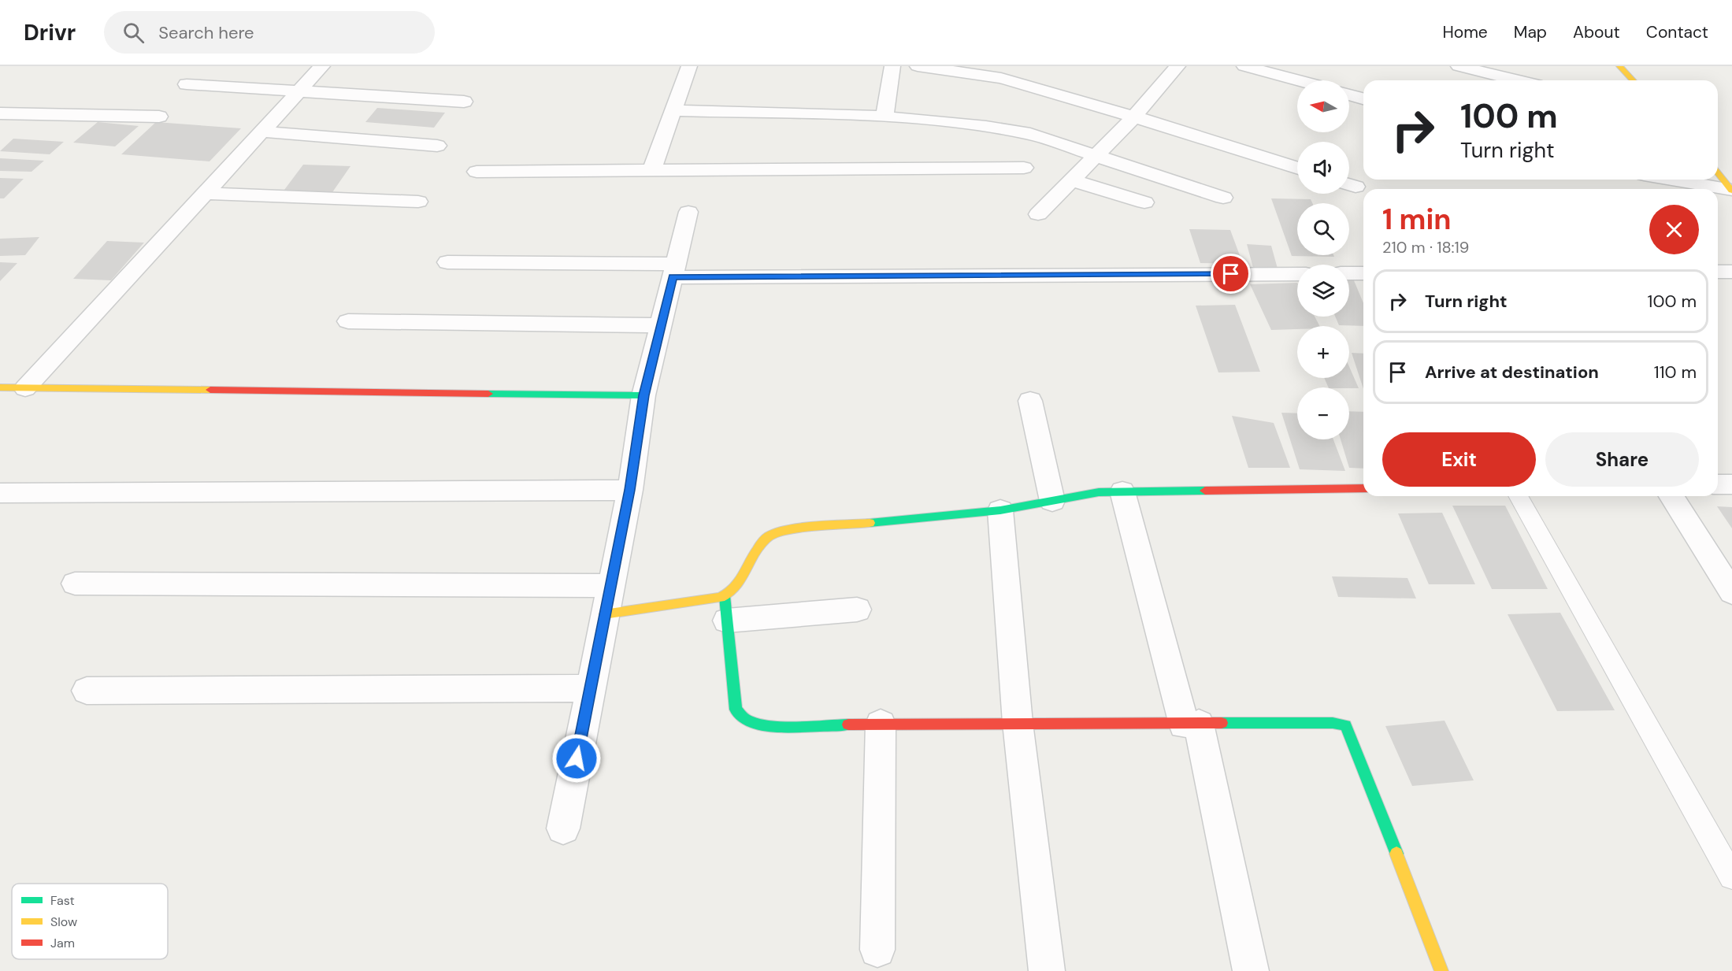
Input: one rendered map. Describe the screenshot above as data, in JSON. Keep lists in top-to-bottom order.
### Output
{
  "legend": ["Fast", "Slow", "Jam"],
  "north": "left",
  "page": {
    "header": "Drivr",
    "search": "Search here",
    "nav": [
      "Home",
      "Map",
      "About",
      "Contact"
    ],
    "map_buttons": ["+", "−"],
    "turn": ["100 m", "Turn right"],
    "heading": ["1 min", "210 m · 18:19"],
    "list": [
      {
        "name": "Turn right",
        "value": "100 m"
      },
      {
        "name": "Arrive at destination",
        "value": "110 m"
      }
    ],
    "buttons": ["Exit", "Share"]
  }
}
